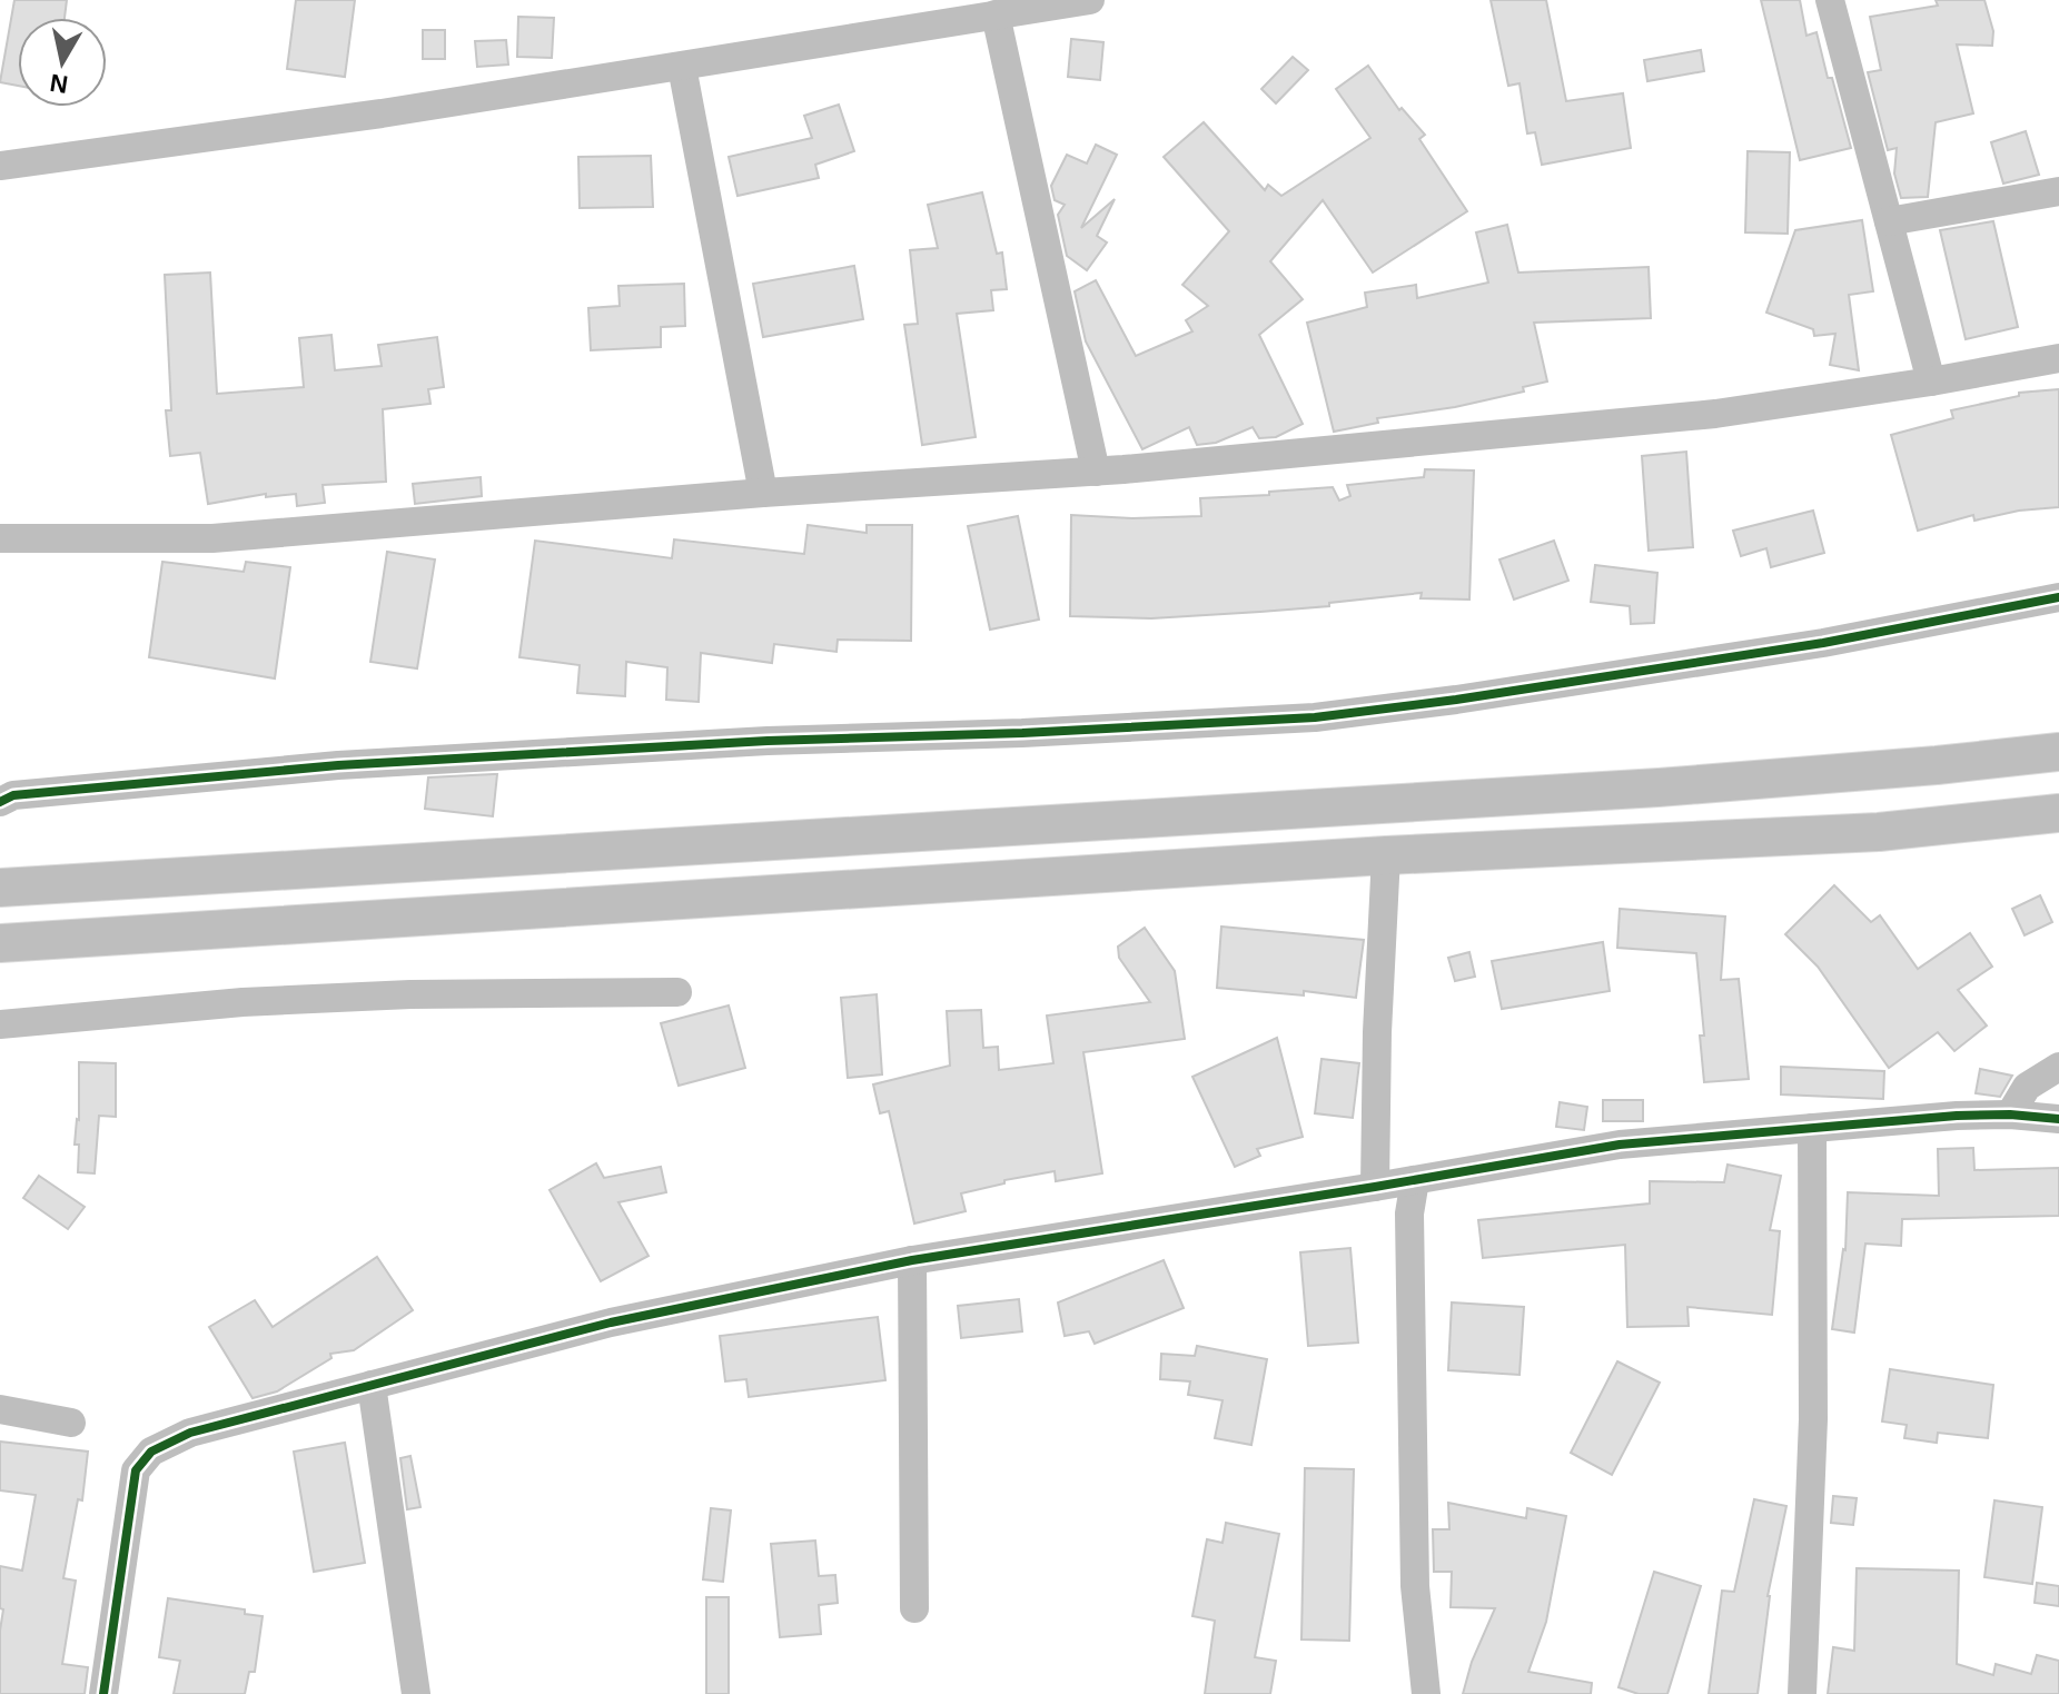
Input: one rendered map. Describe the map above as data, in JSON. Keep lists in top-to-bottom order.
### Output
{
  "north": "bottom"
}
